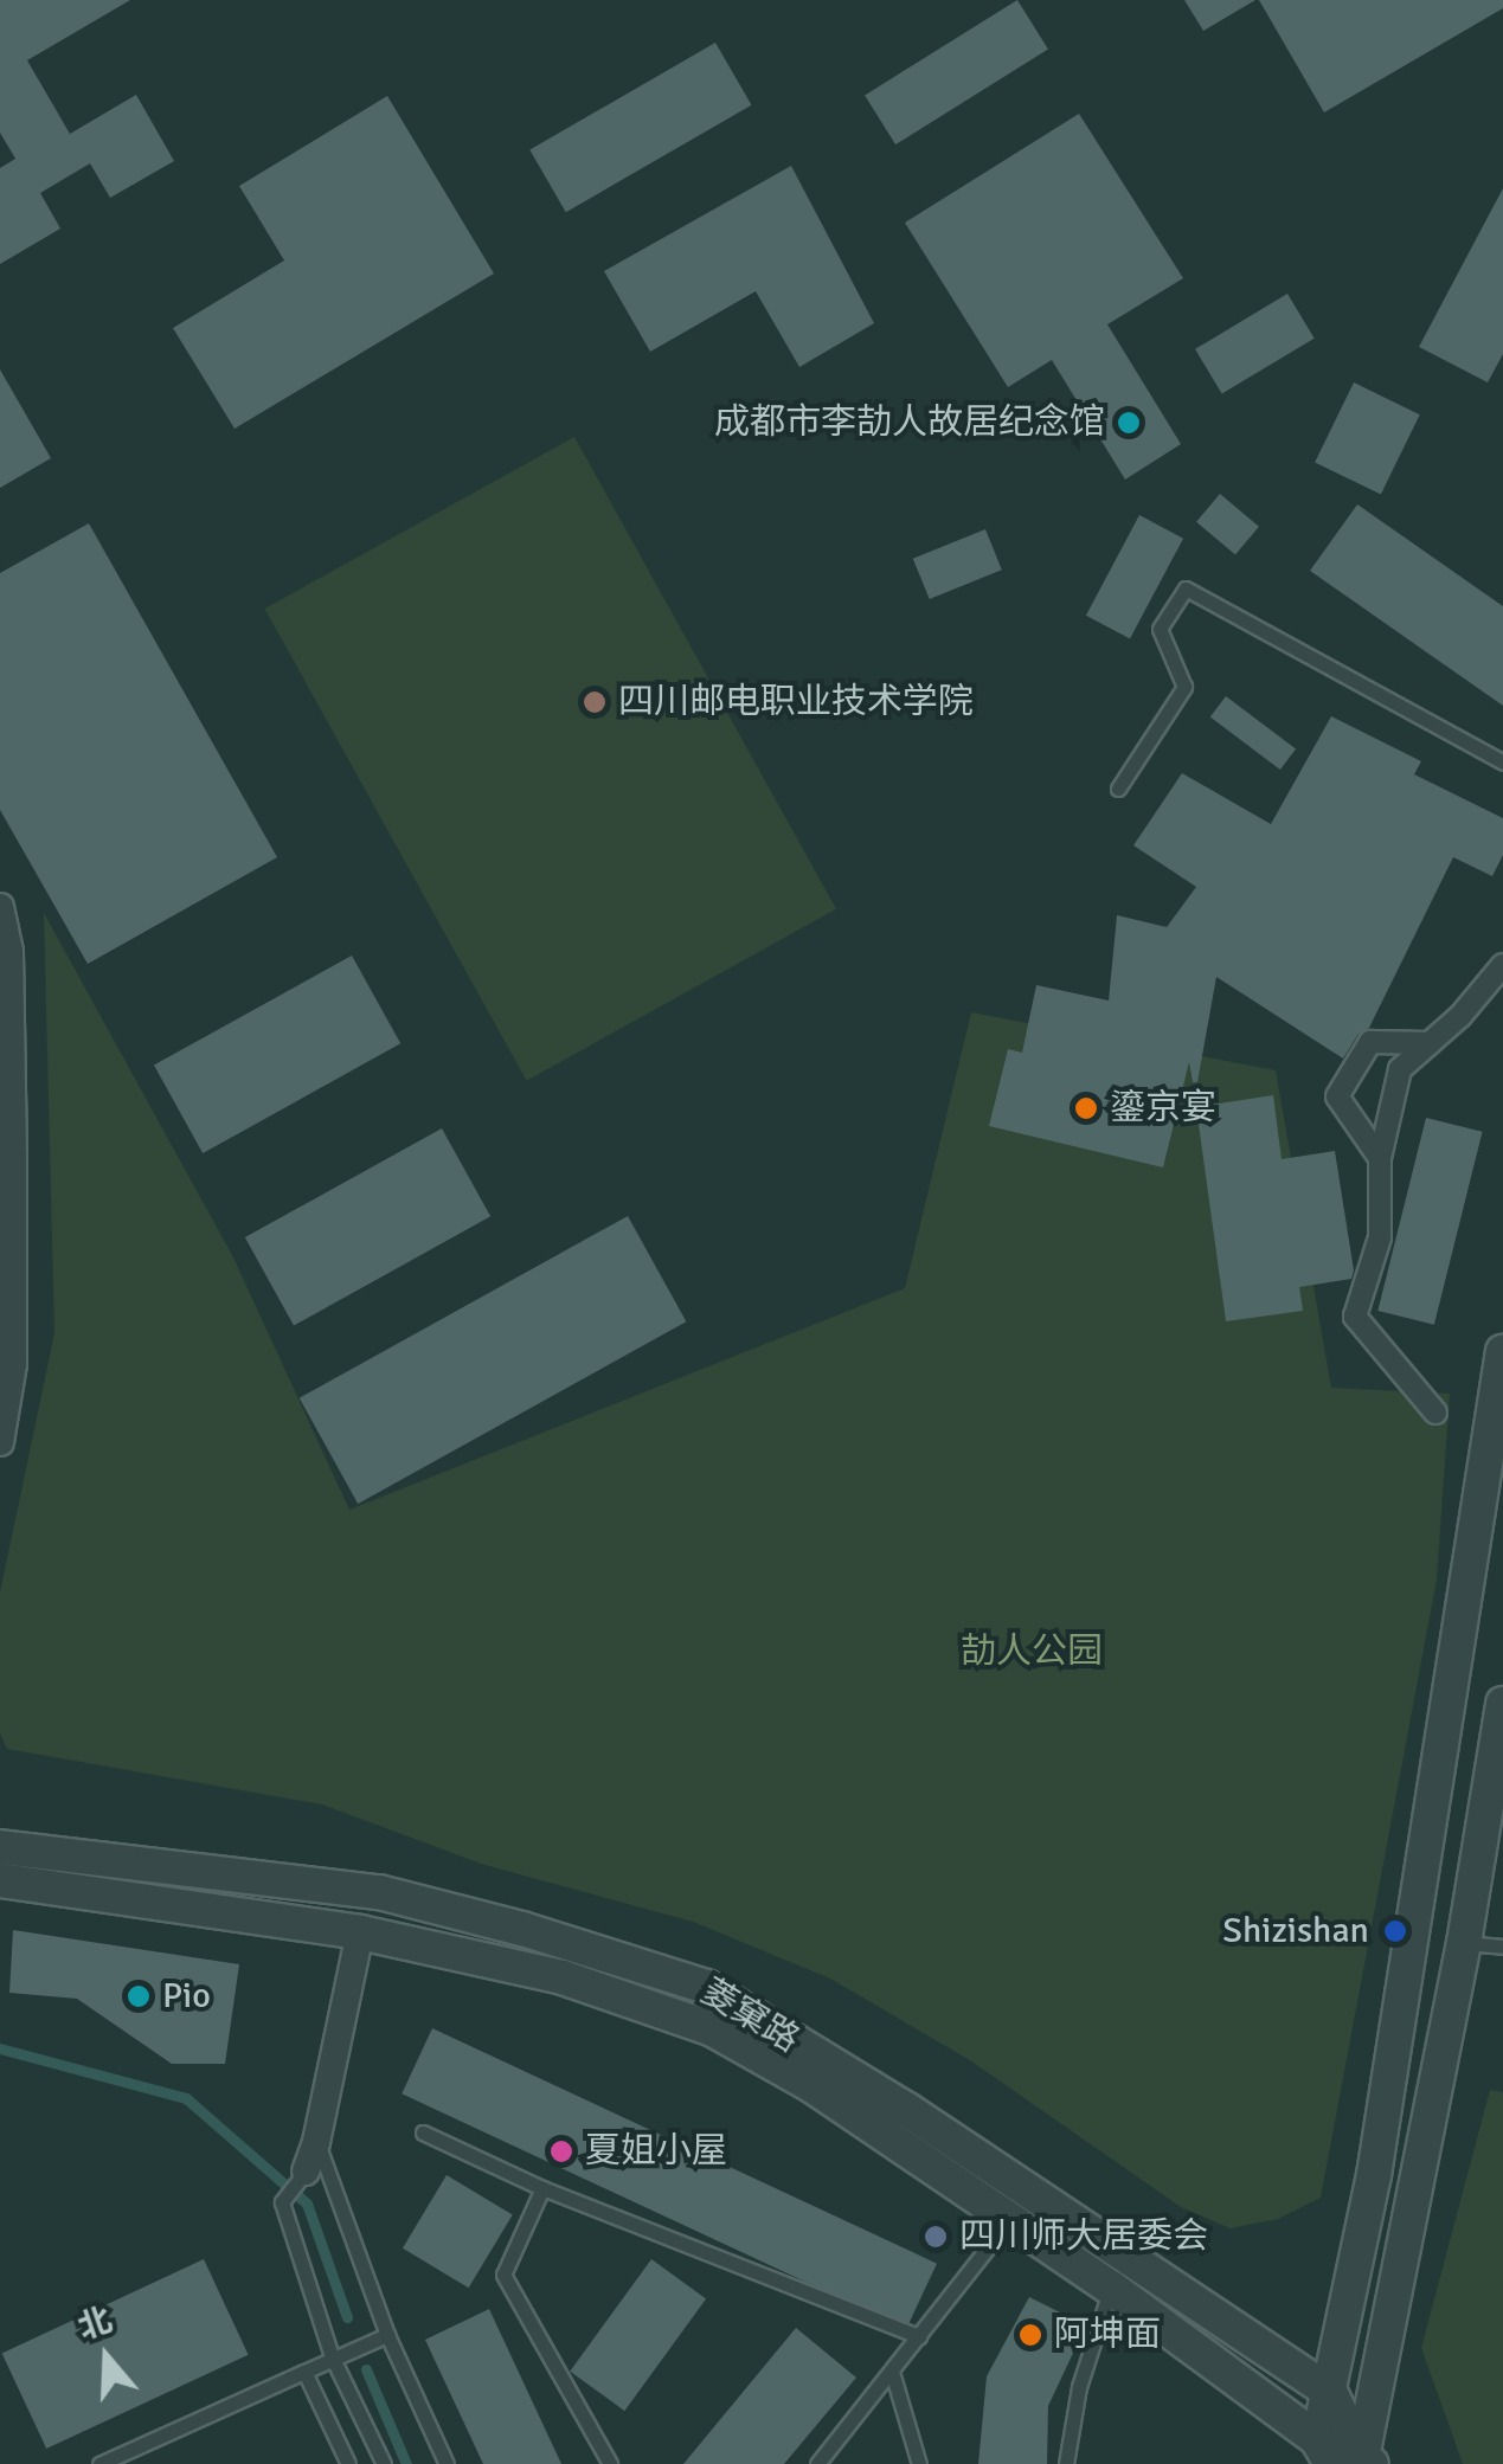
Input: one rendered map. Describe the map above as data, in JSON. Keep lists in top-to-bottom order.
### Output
{
  "streets": {
    "street": ["菱窠路"]
  },
  "parks": ["劼人公园"],
  "places": [
    "成都市李劼人故居纪念馆",
    "四川邮电职业技术学院",
    "鎏京宴",
    "Shizishan",
    "Pio",
    "夏姐小屋",
    "四川师大居委会",
    "阿坤面"
  ],
  "north": "top"
}
